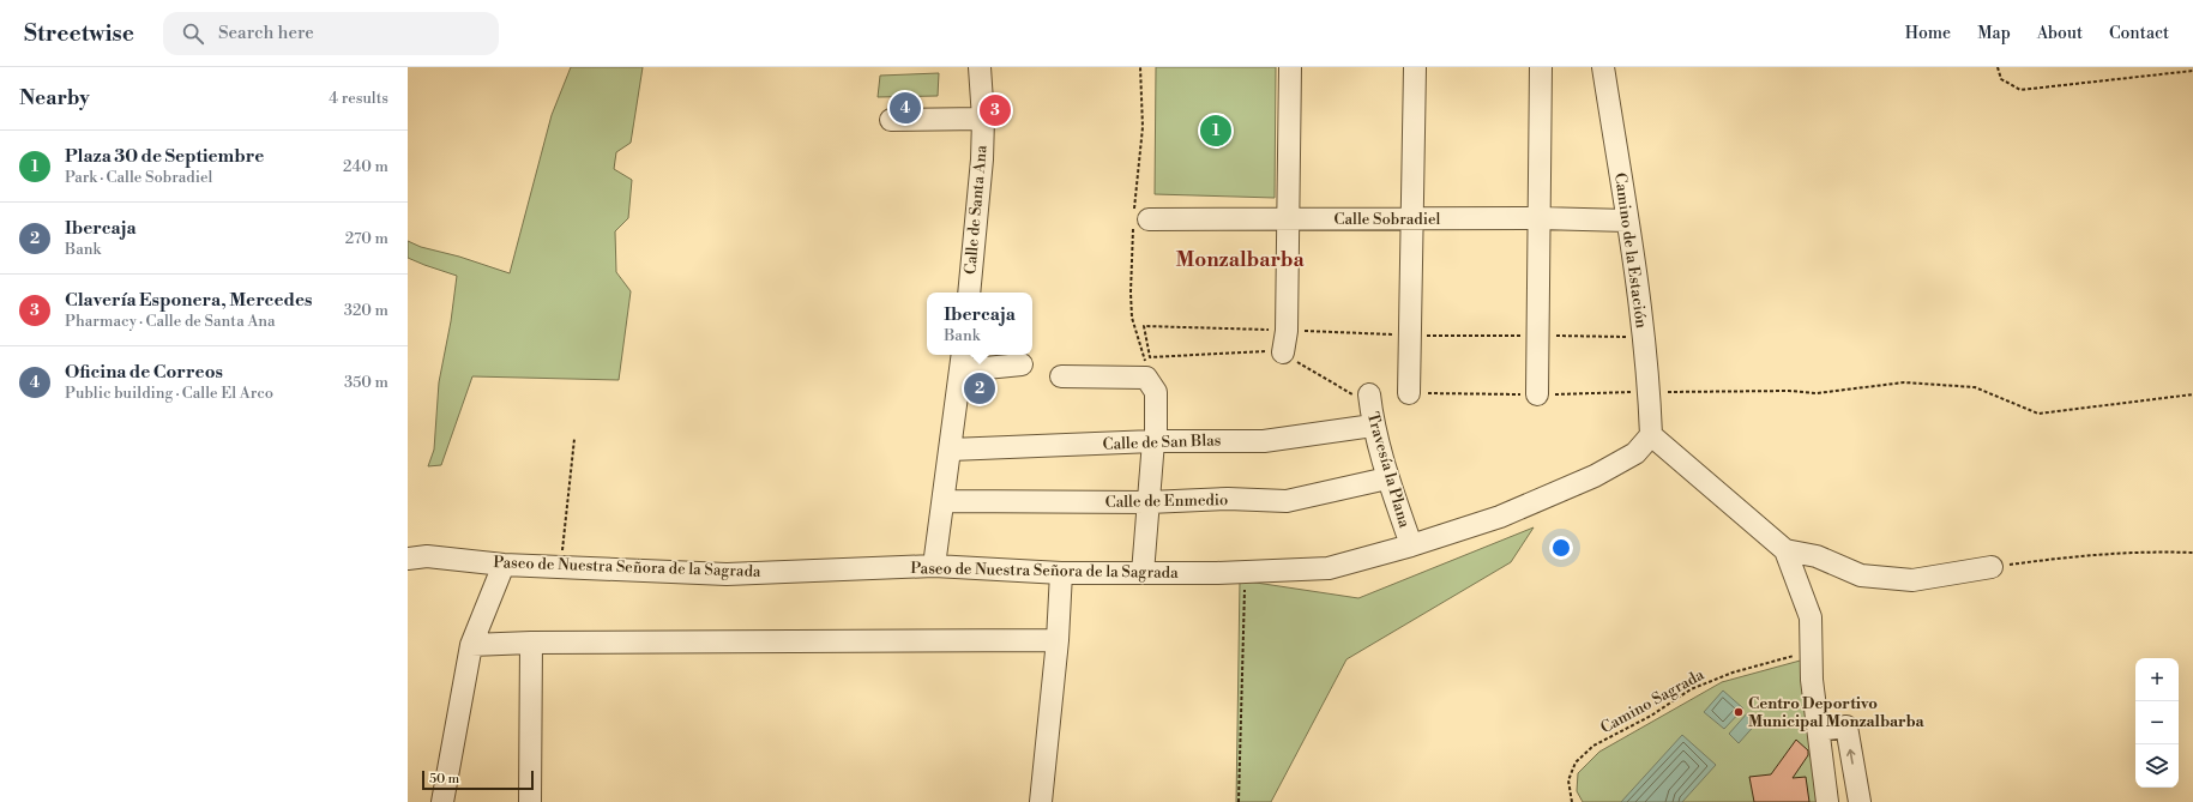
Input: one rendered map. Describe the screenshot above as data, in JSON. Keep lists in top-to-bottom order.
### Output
{
  "streets": {
    "street": [
      "Calle de Santa Ana",
      "Calle Sobradiel",
      "Camino de la Estación",
      "Calle de San Blas",
      "Travesía la Plana",
      "Calle de Enmedio",
      "Paseo de Nuestra Señora de la Sagrada"
    ],
    "path": ["Camino Sagrada"]
  },
  "crossings": [
    ["Calle Sobradiel", "Camino de la Estación"],
    ["Camino de la Estación", "Paseo de Nuestra Señora de la Sagrada"],
    ["Calle de San Blas", "Travesía la Plana"],
    ["Travesía la Plana", "Calle de Enmedio"],
    ["Travesía la Plana", "Paseo de Nuestra Señora de la Sagrada"]
  ],
  "districts": ["Monzalbarba"],
  "places": ["Centro Deportivo Municipal Monzalbarba"],
  "scale_bar": "50 m",
  "page": {
    "header": "Streetwise",
    "search": "Search here",
    "nav": [
      "Home",
      "Map",
      "About",
      "Contact"
    ],
    "heading": ["Nearby", "4 results"],
    "pins": [
      "4",
      "3",
      "1",
      "2"
    ],
    "list": [
      {
        "mark": "1",
        "name": "Plaza 30 de Septiembre",
        "note": "Park · Calle Sobradiel",
        "value": "240 m"
      },
      {
        "mark": "2",
        "name": "Ibercaja",
        "note": "Bank",
        "value": "270 m"
      },
      {
        "mark": "3",
        "name": "Clavería Esponera, Mercedes",
        "note": "Pharmacy · Calle de Santa Ana",
        "value": "320 m"
      },
      {
        "mark": "4",
        "name": "Oficina de Correos",
        "note": "Public building · Calle El Arco",
        "value": "350 m"
      }
    ],
    "popup": ["Ibercaja", "Bank"],
    "map_buttons": ["+", "−"],
    "scale": "50 m"
  }
}
